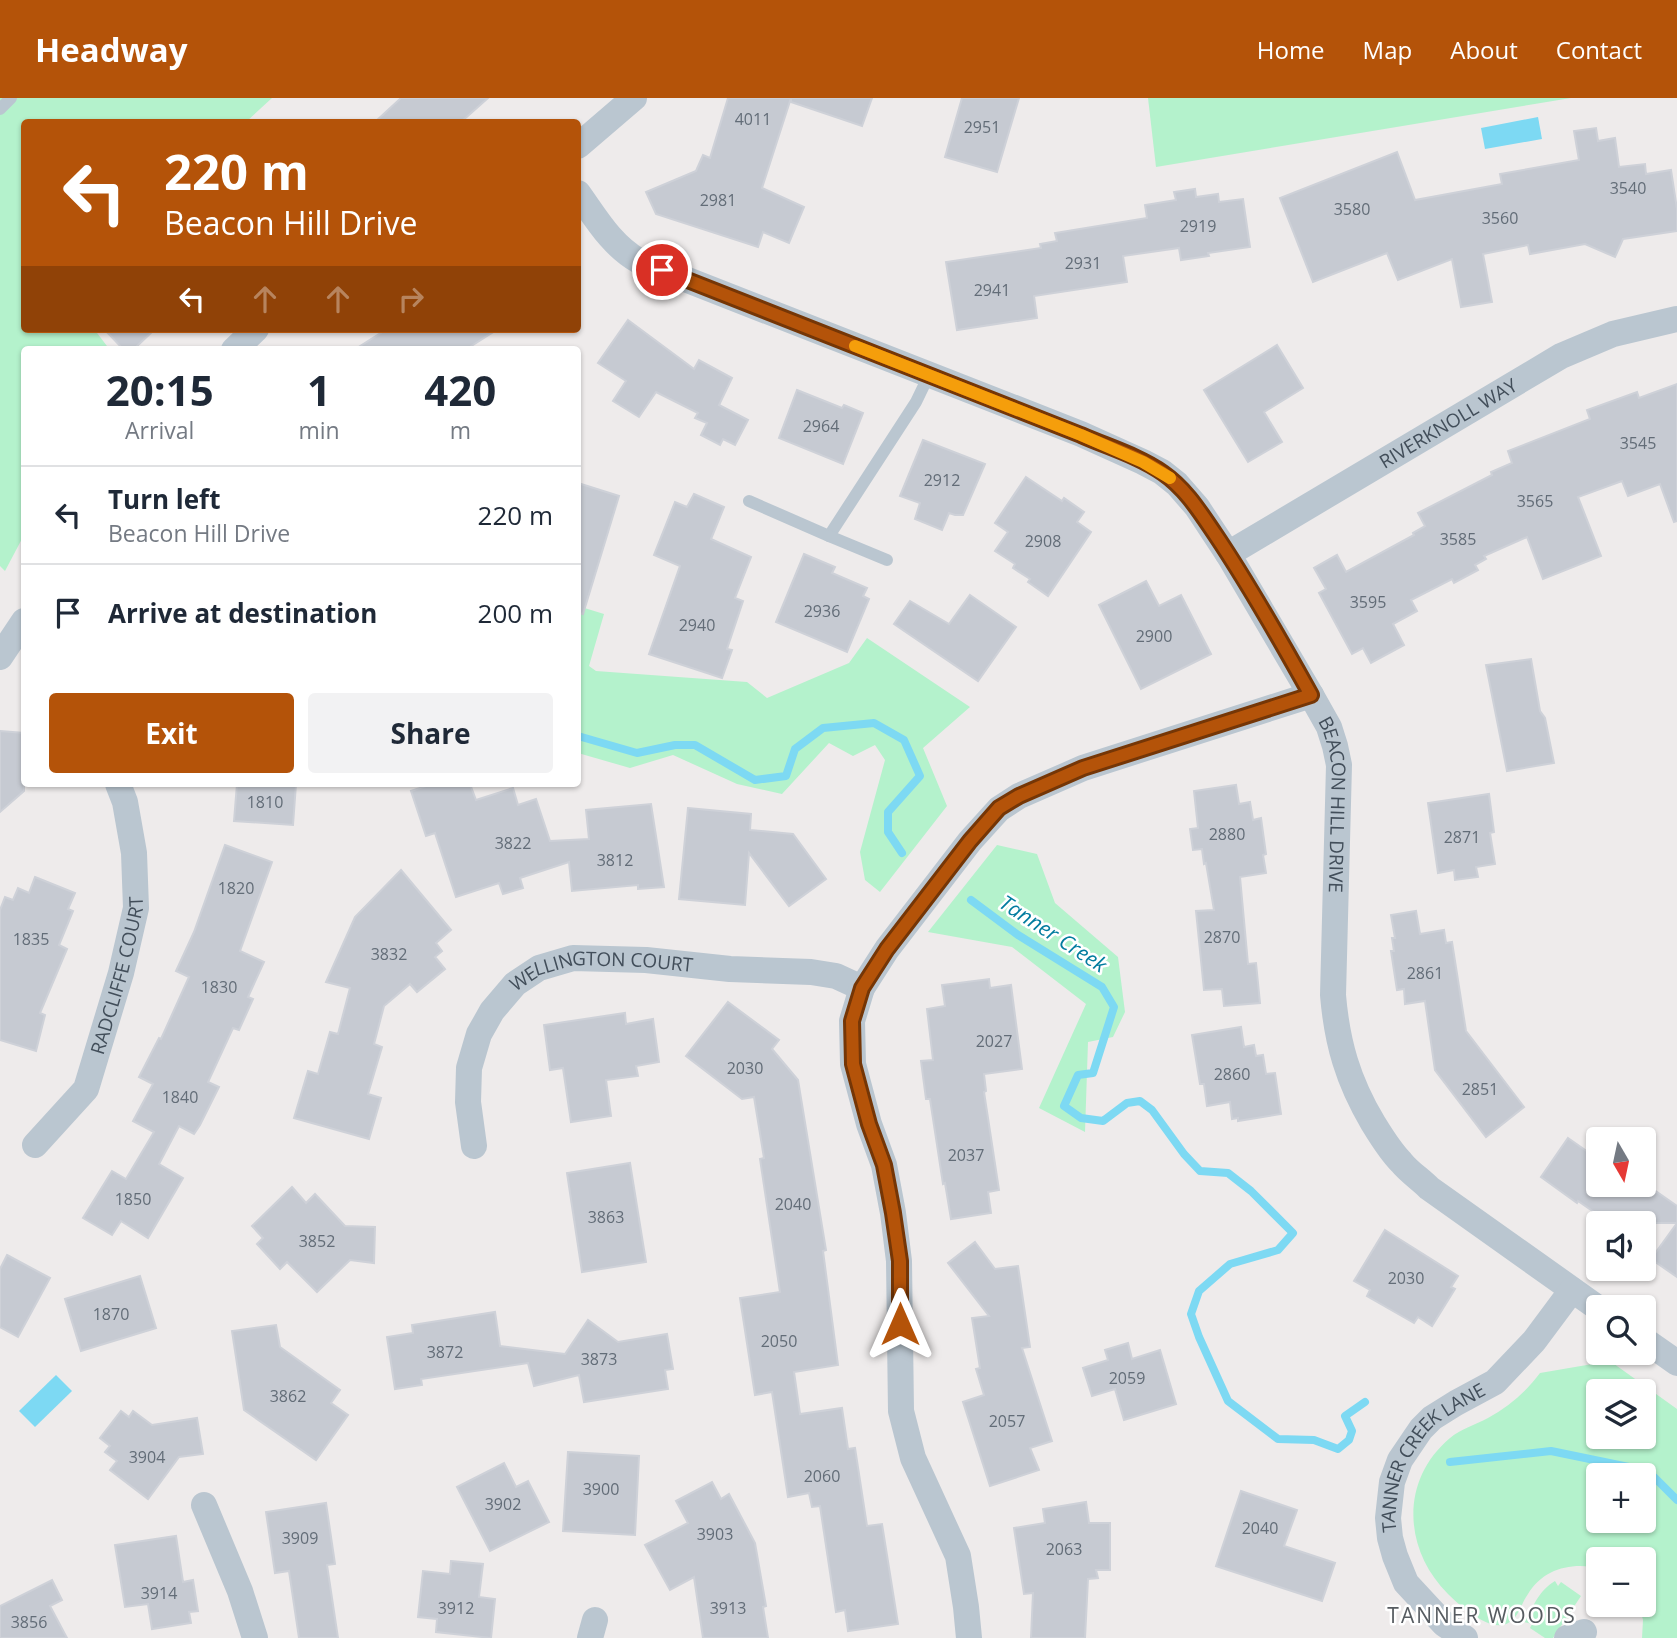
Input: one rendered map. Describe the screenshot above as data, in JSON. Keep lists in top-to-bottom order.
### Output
{
  "streets": {
    "street": [
      "RIVERKNOLL WAY",
      "BEACON HILL DRIVE",
      "RADCLIFFE COURT",
      "WELLINGTON COURT",
      "TANNER CREEK LANE"
    ]
  },
  "crossings": [
    ["RIVERKNOLL WAY", "BEACON HILL DRIVE"],
    ["BEACON HILL DRIVE", "TANNER CREEK LANE"]
  ],
  "districts": ["TANNER WOODS"],
  "water": ["Tanner Creek"],
  "house_numbers": [
    "4011",
    "2951",
    "3540",
    "2981",
    "3580",
    "3560",
    "2919",
    "2931",
    "2941",
    "2964",
    "3545",
    "2912",
    "3565",
    "3585",
    "2908",
    "3595",
    "2936",
    "2940",
    "2900",
    "1810",
    "2880",
    "2871",
    "3822",
    "3812",
    "1820",
    "2870",
    "1835",
    "3832",
    "2861",
    "1830",
    "2027",
    "2030",
    "2860",
    "2851",
    "1840",
    "2037",
    "1850",
    "2040",
    "3863",
    "3852",
    "2030",
    "1870",
    "2050",
    "3872",
    "3873",
    "2059",
    "3862",
    "2057",
    "3904",
    "2060",
    "3900",
    "3902",
    "2040",
    "3903",
    "3909",
    "2063",
    "3914",
    "3912",
    "3913",
    "3856"
  ],
  "north": "bottom",
  "page": {
    "header": "Headway",
    "nav": [
      "Home",
      "Map",
      "About",
      "Contact"
    ],
    "turn": ["220 m", "Beacon Hill Drive"],
    "eta": [
      "20:15",
      "Arrival",
      "1",
      "min",
      "420",
      "m"
    ],
    "list": [
      {
        "name": "Turn left",
        "note": "Beacon Hill Drive",
        "value": "220 m"
      },
      {
        "name": "Arrive at destination",
        "value": "200 m"
      }
    ],
    "buttons": ["Exit", "Share"],
    "map_buttons": ["+", "−"]
  }
}
